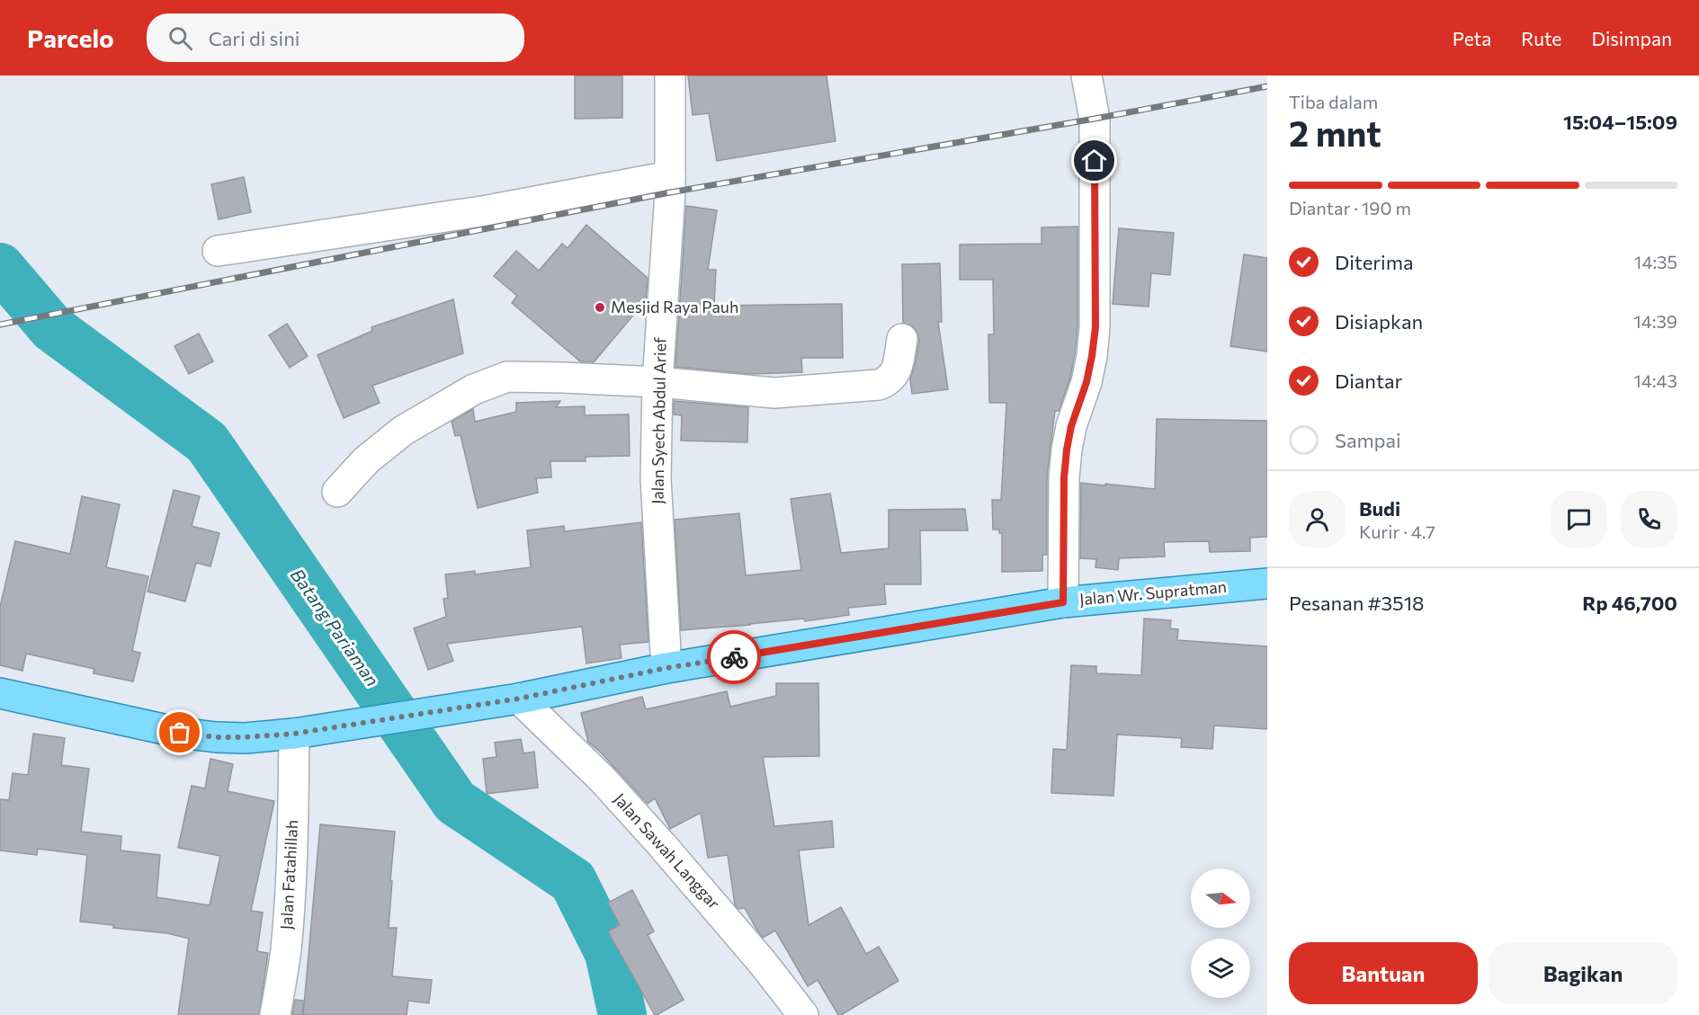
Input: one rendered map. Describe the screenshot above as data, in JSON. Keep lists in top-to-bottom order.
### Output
{
  "streets": {
    "main road": ["Jalan Wr. Supratman"],
    "street": ["Jalan Syech Abdul Arief", "Jalan Sawah Langgar", "Jalan Fatahillah"]
  },
  "crossings": [
    ["Jalan Syech Abdul Arief", "Jalan Wr. Supratman"],
    ["Jalan Wr. Supratman", "Jalan Sawah Langgar"],
    ["Jalan Wr. Supratman", "Jalan Fatahillah"]
  ],
  "water": ["Batang Pariaman"],
  "places": ["Mesjid Raya Pauh"],
  "north": "right",
  "page": {
    "header": "Parcelo",
    "search": "Cari di sini",
    "nav": ["Peta", "Rute", "Disimpan"],
    "heading": ["2 mnt", "Tiba dalam", "15:04–15:09"],
    "panel": [
      "Budi",
      "Kurir · 4.7",
      "Pesanan #3518",
      "Rp 46,700"
    ],
    "bar": "Diantar · 190 m",
    "list": [
      ["Diterima", "14:35"],
      ["Disiapkan", "14:39"],
      ["Diantar", "14:43"],
      "Sampai"
    ],
    "buttons": ["Bantuan", "Bagikan"]
  }
}
